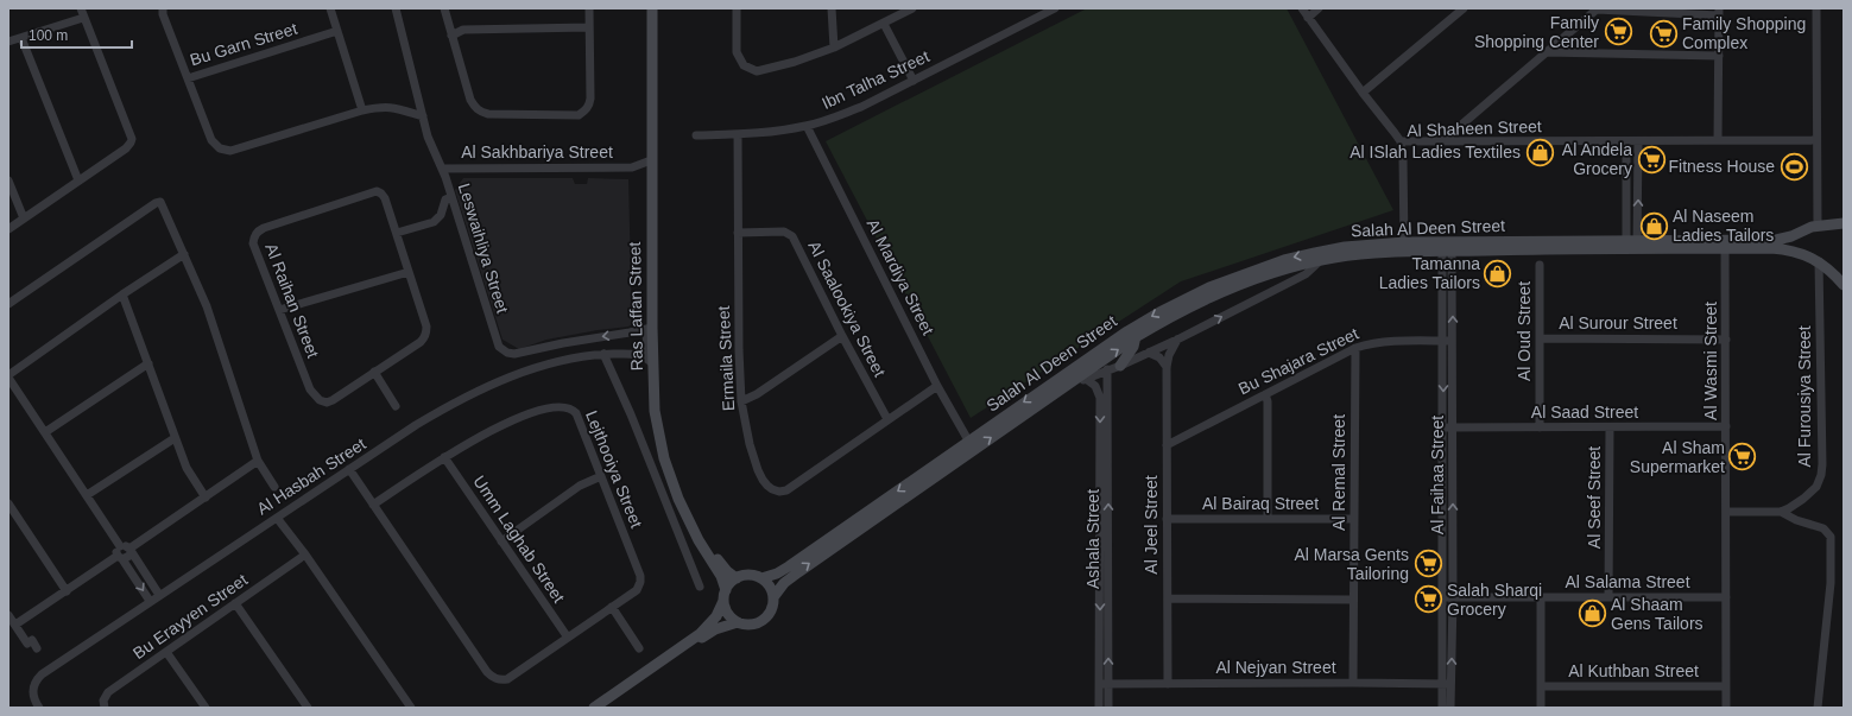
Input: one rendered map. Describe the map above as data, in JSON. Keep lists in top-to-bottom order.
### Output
{
  "streets": {
    "street": [
      "Bu Garn Street",
      "Ibn Talha Street",
      "Al Shaheen Street",
      "Al Sakhbariya Street",
      "Salah Al Deen Street",
      "Leswaihliya Street",
      "Al Mardiya Street",
      "Al Raihan Street",
      "Ras Laffan Street",
      "Al Saalookiya Street",
      "Al Surour Street",
      "Al Oud Street",
      "Ermaila Street",
      "Bu Shajara Street",
      "Al Wasmi Street",
      "Al Furousiya Street",
      "Al Saad Street",
      "Lejthooiya Street",
      "Al Remal Street",
      "Al Faihaa Street",
      "Al Hasbah Street",
      "Al Seef Street",
      "Al Bairaq Street",
      "Al Jeel Street",
      "Umm Laghab Street",
      "Ashala Street",
      "Al Salama Street",
      "Bu Erayyen Street",
      "Al Nejyan Street",
      "Al Kuthban Street"
    ]
  },
  "crossings": [
    ["Ibn Talha Street", "Al Mardiya Street"],
    ["Ibn Talha Street", "Ermaila Street"],
    ["Al Shaheen Street", "Salah Al Deen Street"],
    ["Al Sakhbariya Street", "Leswaihliya Street"],
    ["Al Sakhbariya Street", "Ras Laffan Street"],
    ["Salah Al Deen Street", "Al Mardiya Street"],
    ["Salah Al Deen Street", "Ras Laffan Street"],
    ["Salah Al Deen Street", "Al Wasmi Street"],
    ["Salah Al Deen Street", "Al Furousiya Street"],
    ["Salah Al Deen Street", "Al Faihaa Street"],
    ["Salah Al Deen Street", "Al Jeel Street"],
    ["Salah Al Deen Street", "Ashala Street"],
    ["Leswaihliya Street", "Ras Laffan Street"],
    ["Al Mardiya Street", "Ermaila Street"],
    ["Ras Laffan Street", "Al Hasbah Street"],
    ["Al Saalookiya Street", "Ermaila Street"],
    ["Al Surour Street", "Al Oud Street"],
    ["Al Surour Street", "Al Wasmi Street"],
    ["Al Oud Street", "Al Saad Street"],
    ["Bu Shajara Street", "Al Remal Street"],
    ["Bu Shajara Street", "Al Faihaa Street"],
    ["Bu Shajara Street", "Al Jeel Street"],
    ["Al Wasmi Street", "Al Saad Street"],
    ["Al Wasmi Street", "Al Salama Street"],
    ["Al Wasmi Street", "Al Kuthban Street"],
    ["Al Saad Street", "Al Faihaa Street"],
    ["Al Saad Street", "Al Seef Street"],
    ["Lejthooiya Street", "Al Hasbah Street"],
    ["Lejthooiya Street", "Umm Laghab Street"],
    ["Al Remal Street", "Al Bairaq Street"],
    ["Al Remal Street", "Al Nejyan Street"],
    ["Al Faihaa Street", "Al Salama Street"],
    ["Al Faihaa Street", "Al Nejyan Street"],
    ["Al Seef Street", "Al Salama Street"],
    ["Al Bairaq Street", "Al Jeel Street"],
    ["Al Jeel Street", "Al Nejyan Street"],
    ["Ashala Street", "Al Nejyan Street"]
  ],
  "places": {
    "supermarket": [
      "Family Shopping Center",
      "Family Shopping Complex",
      "Al Andela Grocery",
      "Al Sham Supermarket",
      "Al Marsa Gents Tailoring",
      "Salah Sharqi Grocery"
    ],
    "shop": [
      "Al ISlah Ladies Textiles",
      "Al Naseem Ladies Tailors",
      "Tamanna Ladies Tailors",
      "Al Shaam Gens Tailors"
    ],
    "sports": ["Fitness House"]
  },
  "scale_bar": "100 m"
}
